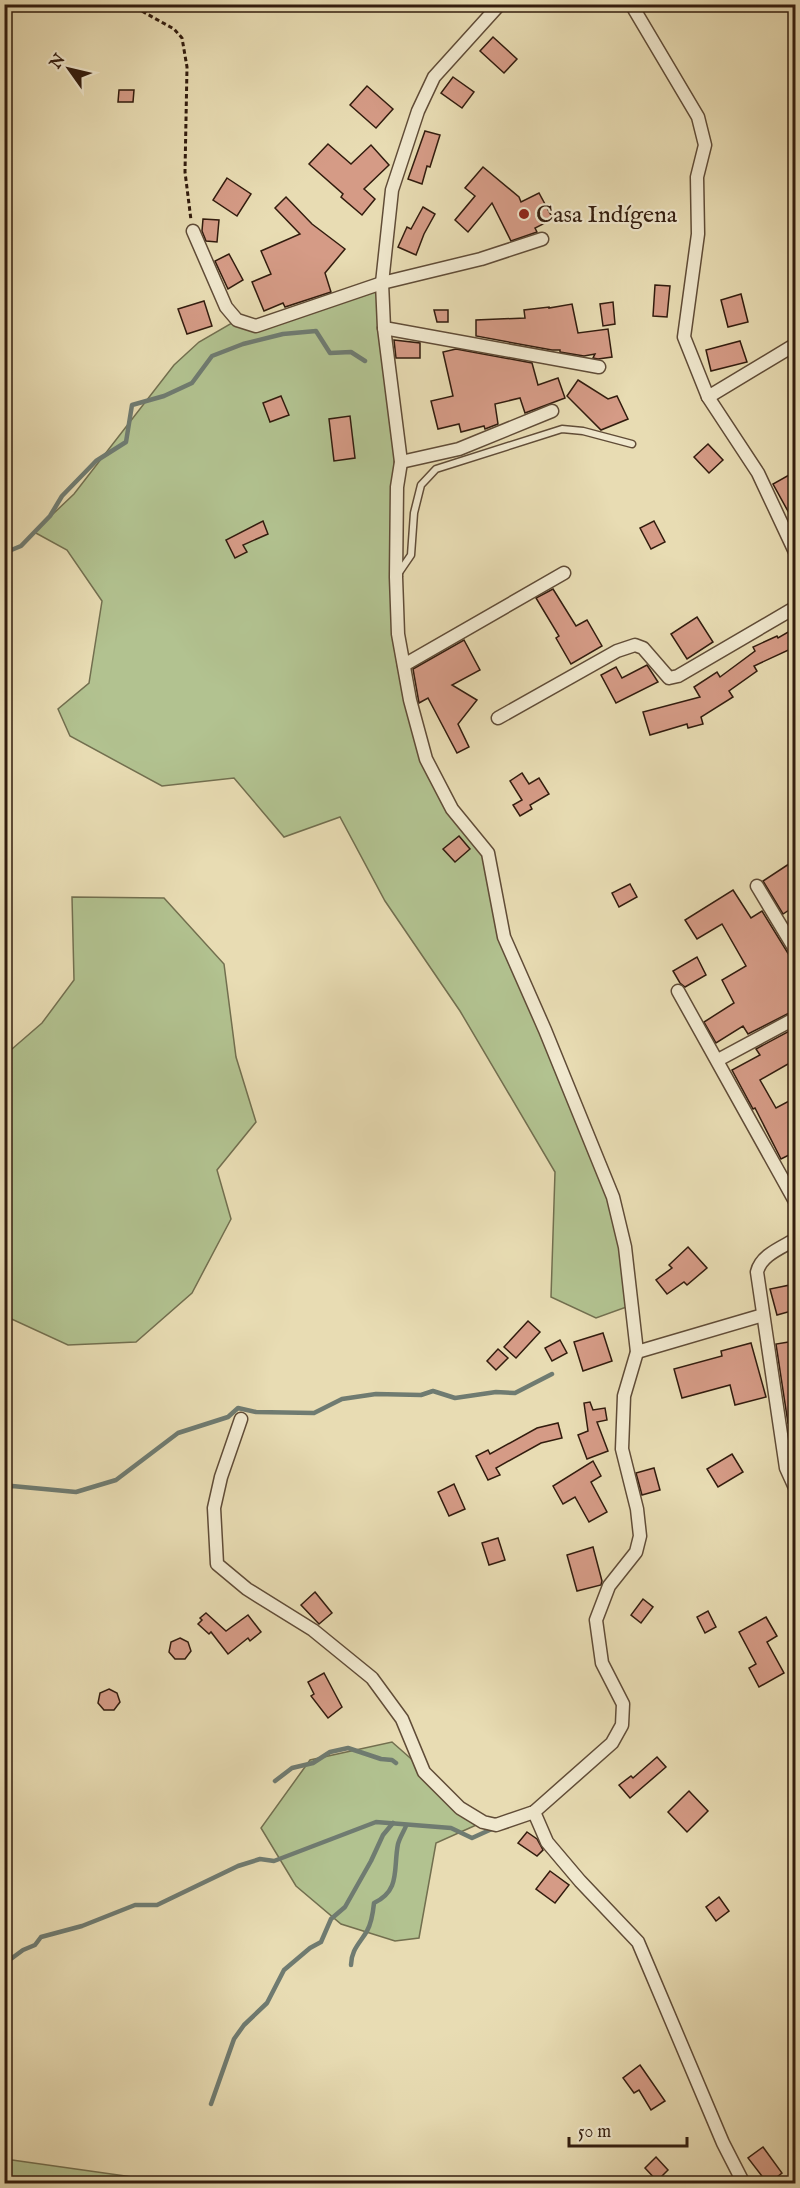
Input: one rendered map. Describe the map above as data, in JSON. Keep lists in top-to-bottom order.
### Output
{
  "places": ["Casa Indígena"],
  "scale_bar": "50 m",
  "north": "top left"
}
